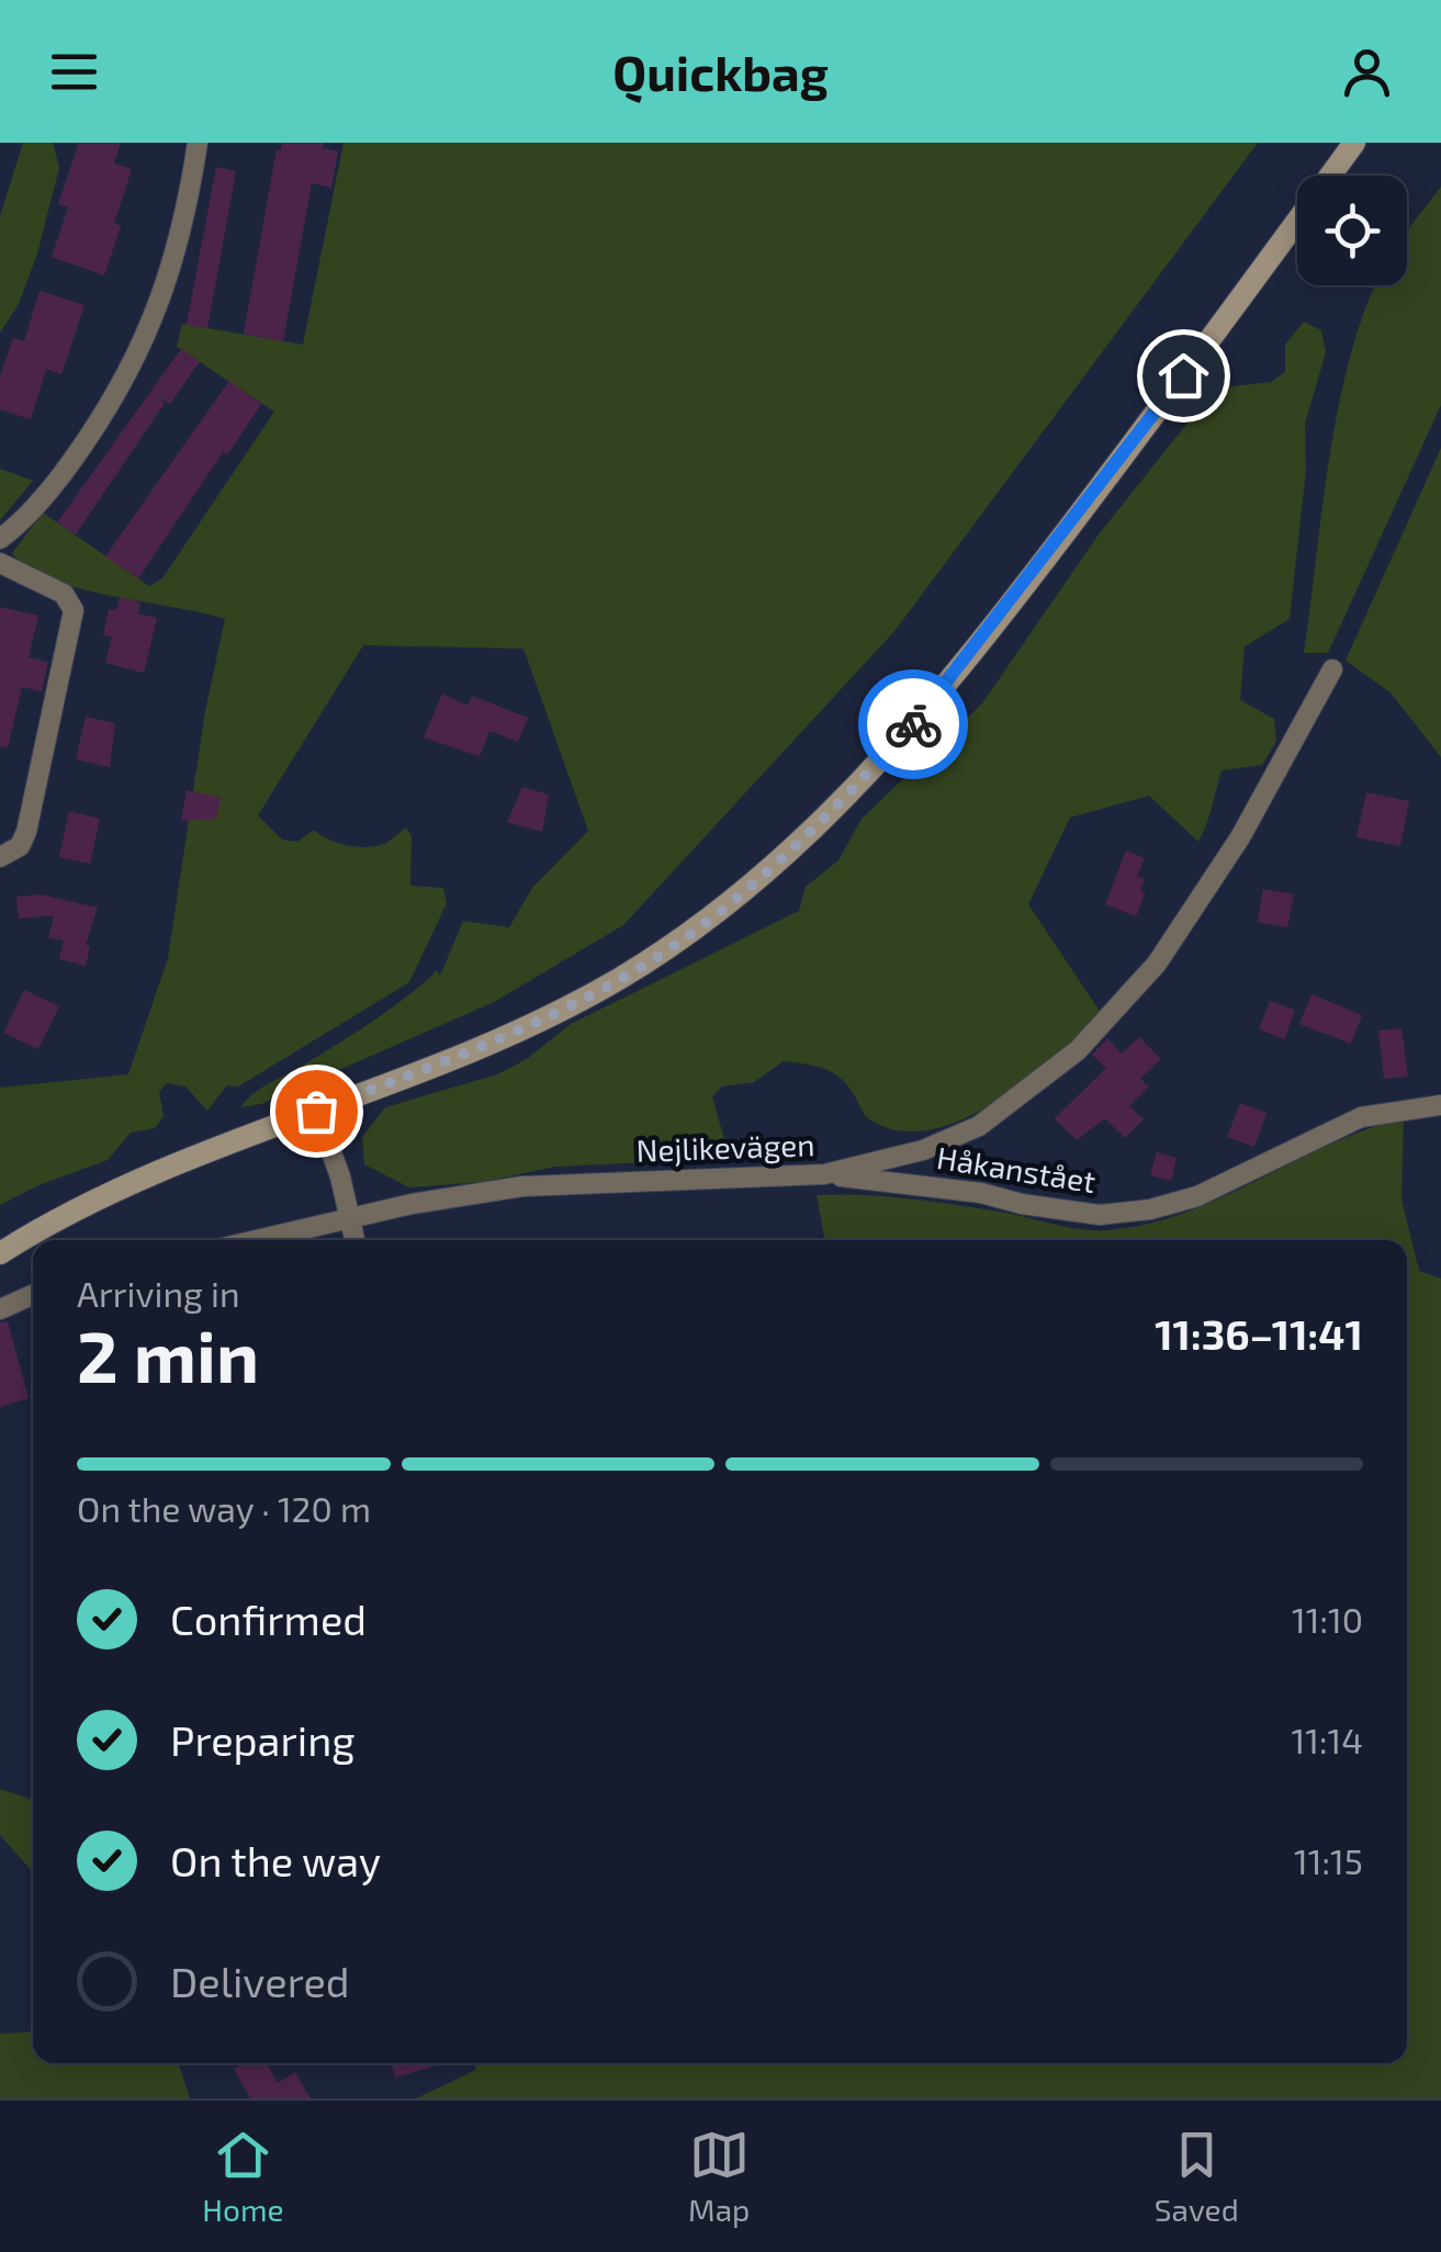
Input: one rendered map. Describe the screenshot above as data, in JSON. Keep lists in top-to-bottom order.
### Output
{
  "streets": {
    "street": ["Nejlikevägen", "Håkanstået"]
  },
  "crossings": [
    ["Nejlikevägen", "Håkanstået"]
  ],
  "page": {
    "header": "Quickbag",
    "heading": ["2 min", "Arriving in", "11:36–11:41"],
    "bar": "On the way · 120 m",
    "list": [
      ["Confirmed", "11:10"],
      ["Preparing", "11:14"],
      ["On the way", "11:15"],
      "Delivered"
    ],
    "tabs": ["Home", "Map", "Saved"]
  }
}
